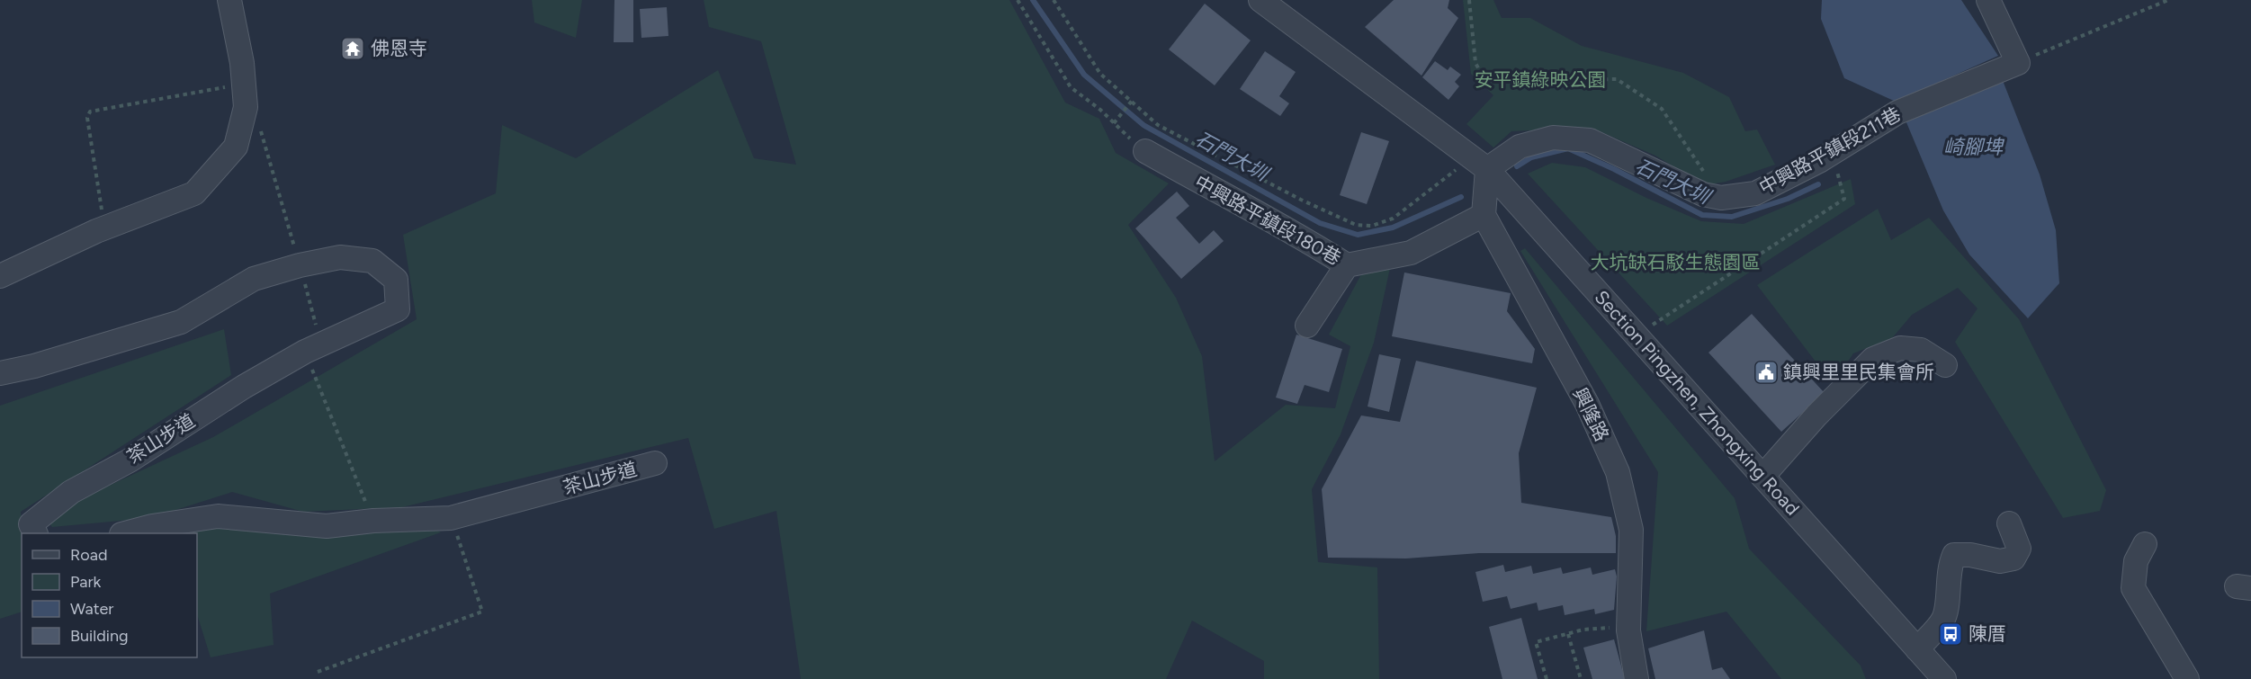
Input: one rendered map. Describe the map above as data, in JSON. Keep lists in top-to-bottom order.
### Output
{
  "streets": {
    "street": [
      "中興路平鎮段211巷",
      "中興路平鎮段180巷",
      "Section Pingzhen, Zhongxing Road",
      "興隆路",
      "茶山步道"
    ]
  },
  "crossings": [
    ["中興路平鎮段211巷", "Section Pingzhen, Zhongxing Road"],
    ["中興路平鎮段180巷", "興隆路"]
  ],
  "water": ["崎腳埤", "石門大圳"],
  "parks": ["安平鎮綠映公園", "大坑缺石駁生態園區"],
  "places": {
    "temple": ["佛恩寺"],
    "public building": ["鎮興里里民集會所"],
    "bus stop": ["陳厝"]
  },
  "legend": [
    "Road",
    "Park",
    "Water",
    "Building"
  ]
}
